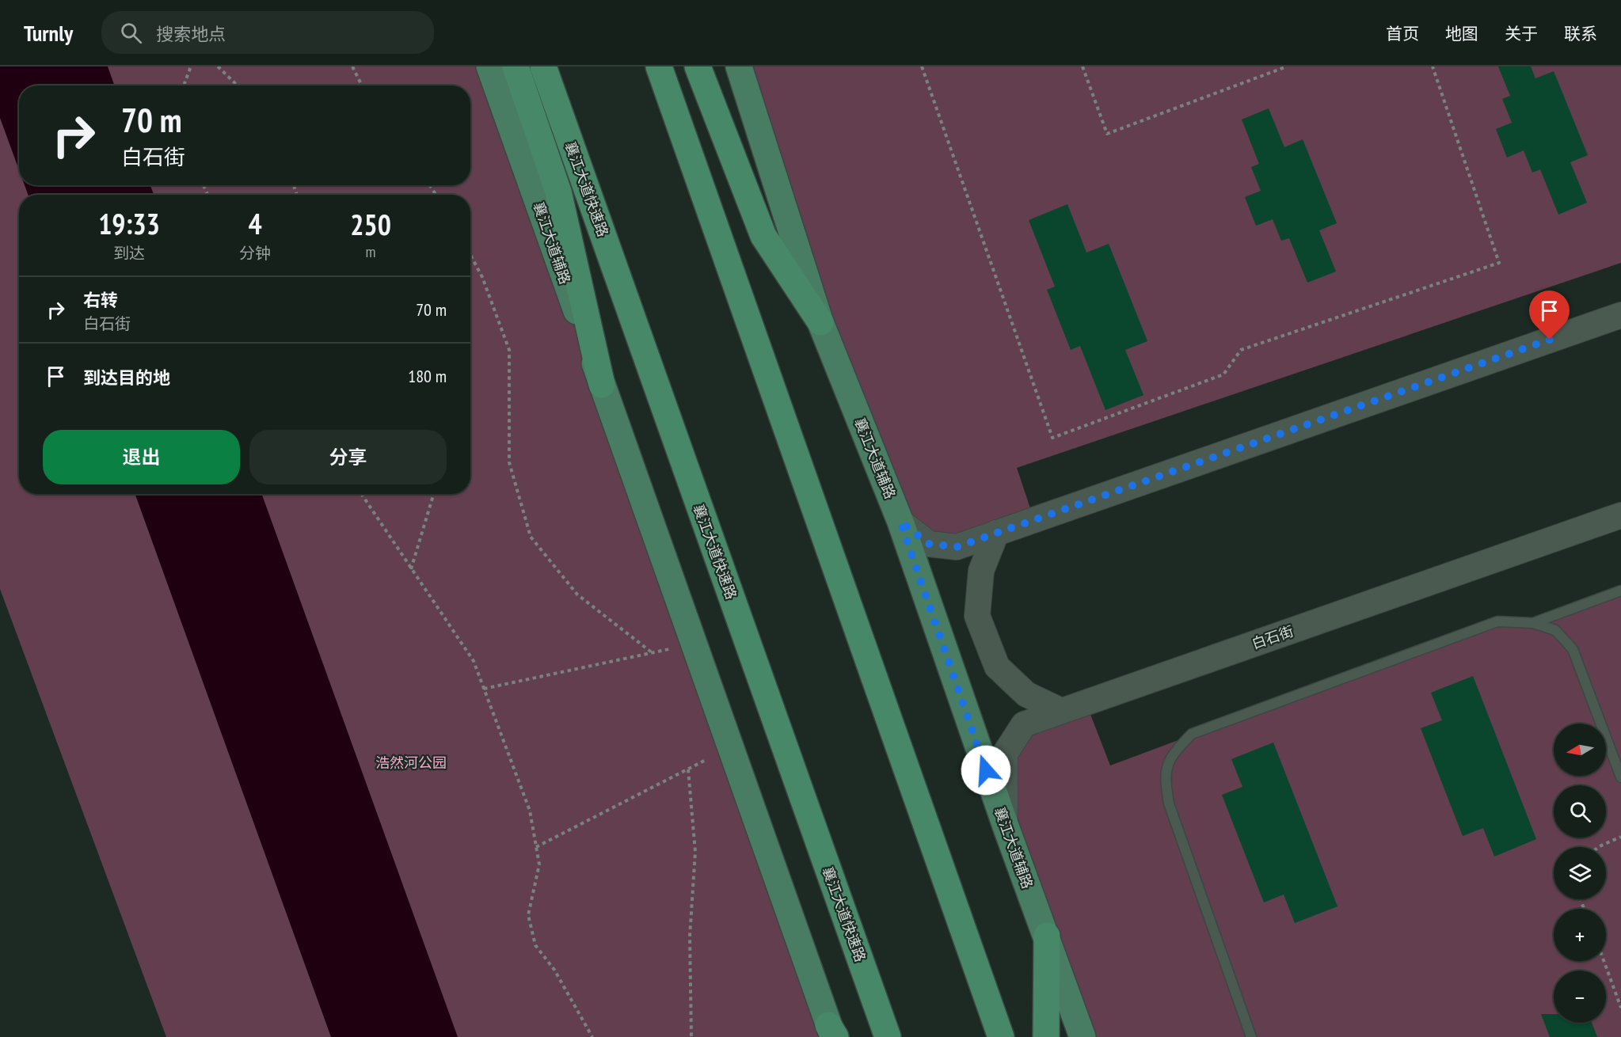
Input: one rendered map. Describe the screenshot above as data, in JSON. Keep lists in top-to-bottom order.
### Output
{
  "streets": {
    "highway": ["襄江大道快速路"],
    "main road": ["襄江大道辅路"],
    "street": ["白石街"]
  },
  "crossings": [
    ["襄江大道辅路", "白石街"]
  ],
  "parks": ["浩然河公园"],
  "north": "left",
  "page": {
    "header": "Turnly",
    "search": "搜索地点",
    "nav": [
      "首页",
      "地图",
      "关于",
      "联系"
    ],
    "turn": ["70 m", "白石街"],
    "eta": [
      "19:33",
      "到达",
      "4",
      "分钟",
      "250",
      "m"
    ],
    "list": [
      {
        "name": "右转",
        "note": "白石街",
        "value": "70 m"
      },
      {
        "name": "到达目的地",
        "value": "180 m"
      }
    ],
    "buttons": ["退出", "分享"],
    "map_buttons": ["+", "−"]
  }
}
